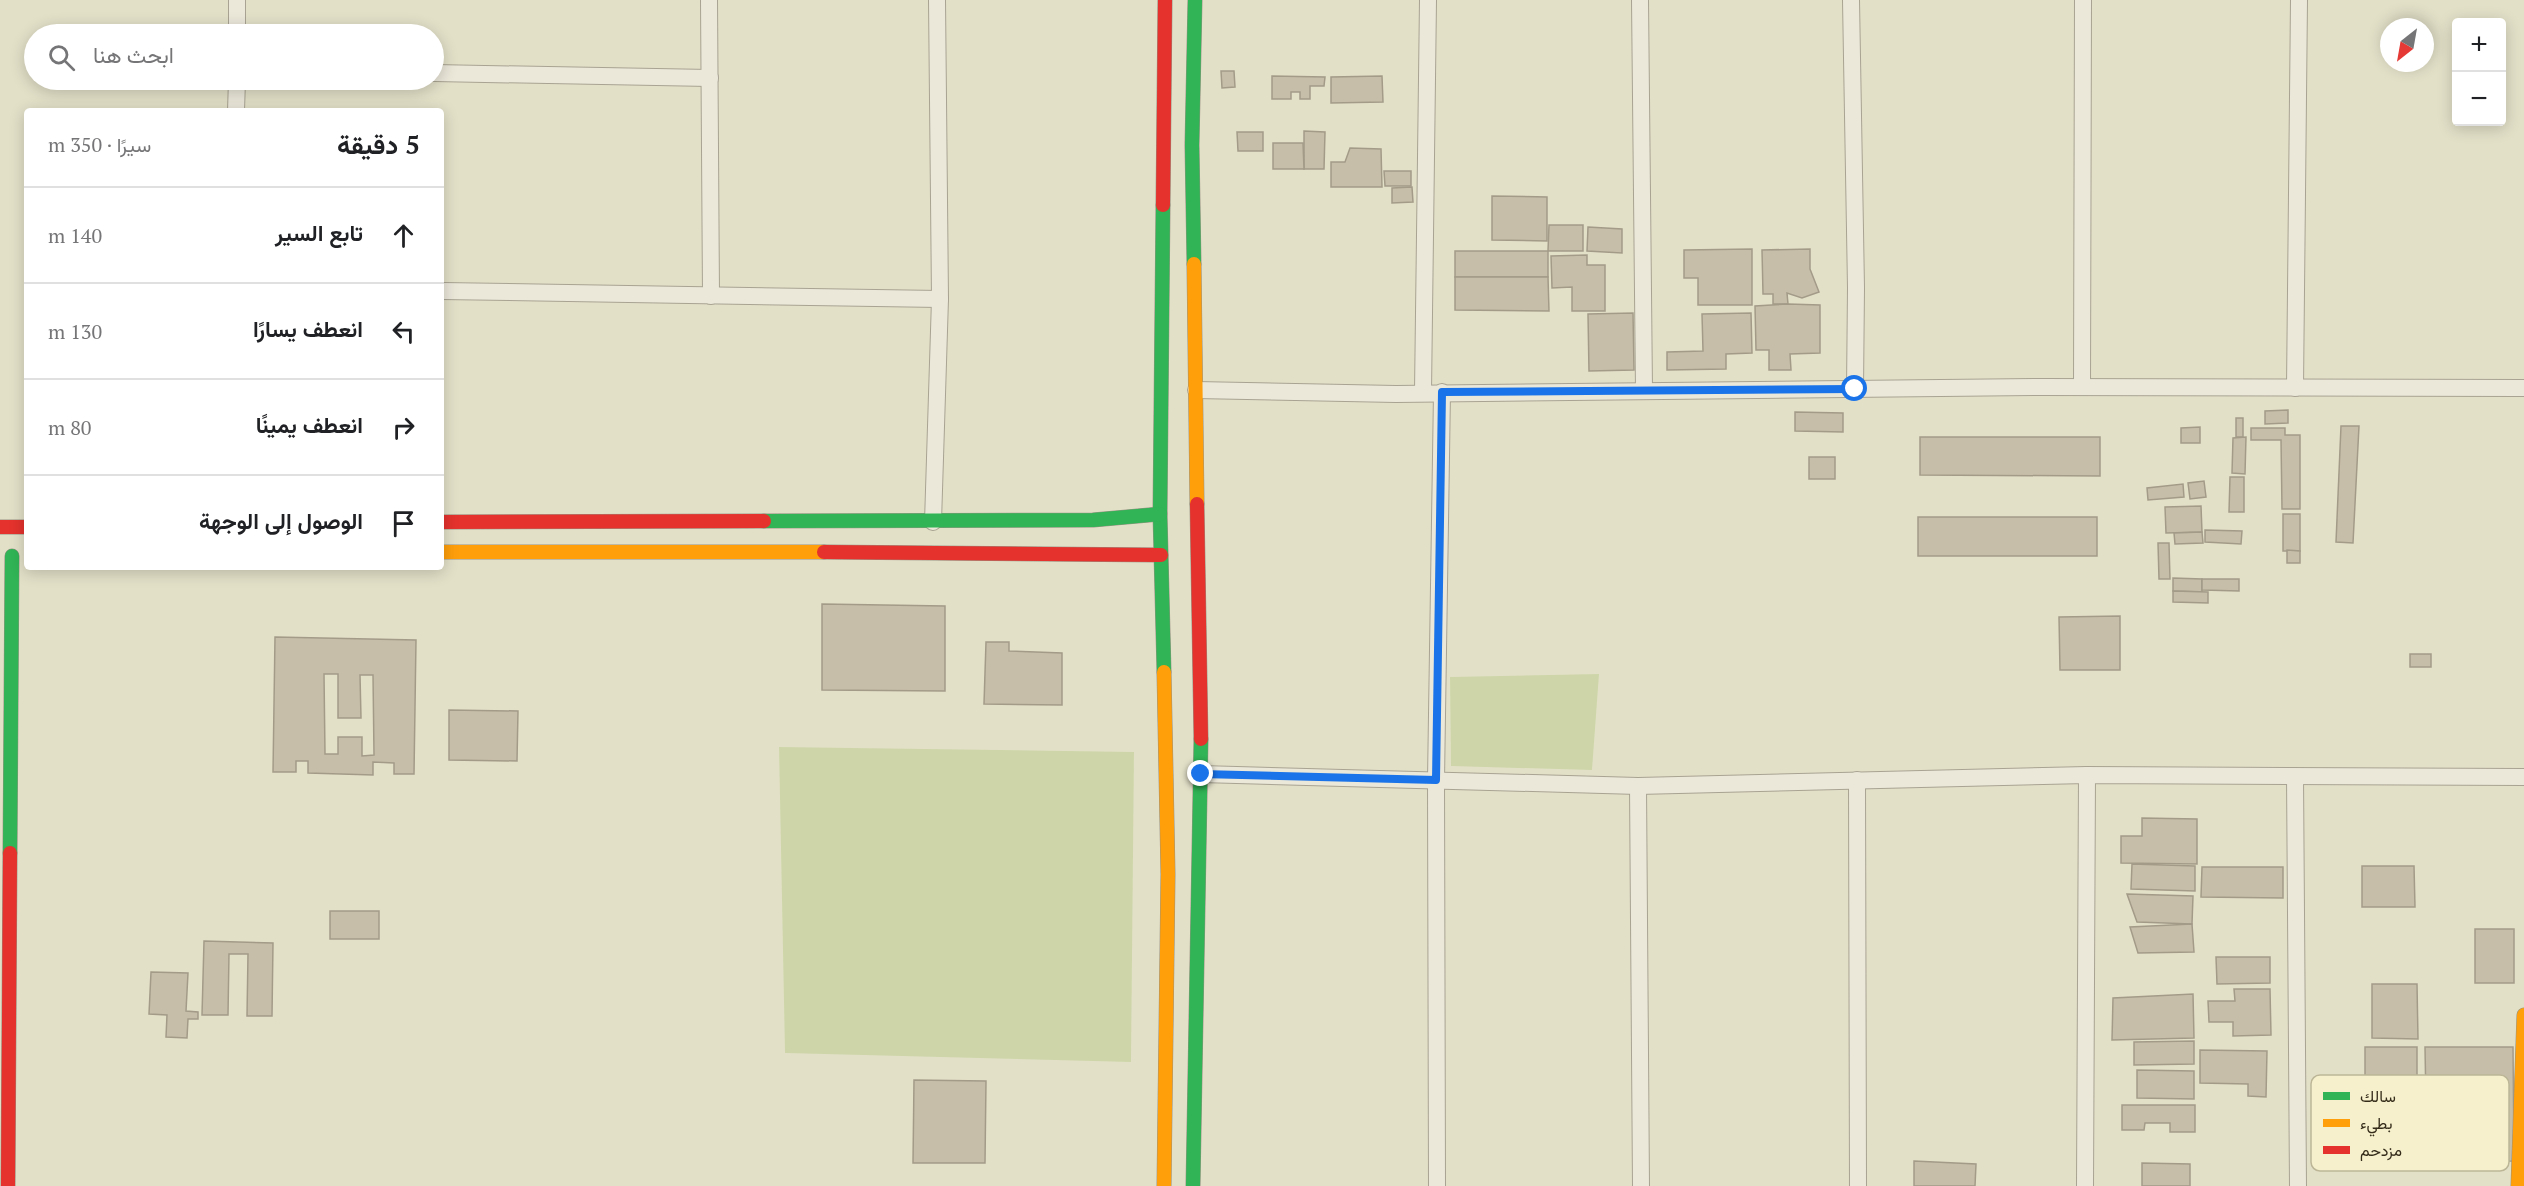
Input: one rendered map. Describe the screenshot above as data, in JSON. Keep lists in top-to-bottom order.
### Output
{
  "legend": ["سالك", "بطيء", "مزدحم"],
  "north": "bottom left",
  "page": {
    "map_buttons": ["+", "−"],
    "search": "ابحث هنا",
    "heading": ["5 دقيقة", "سيرًا · 350 m"],
    "list": [
      ["تابع السير", "140 m"],
      ["انعطف يسارًا", "130 m"],
      ["انعطف يمينًا", "80 m"],
      "الوصول إلى الوجهة"
    ]
  }
}
